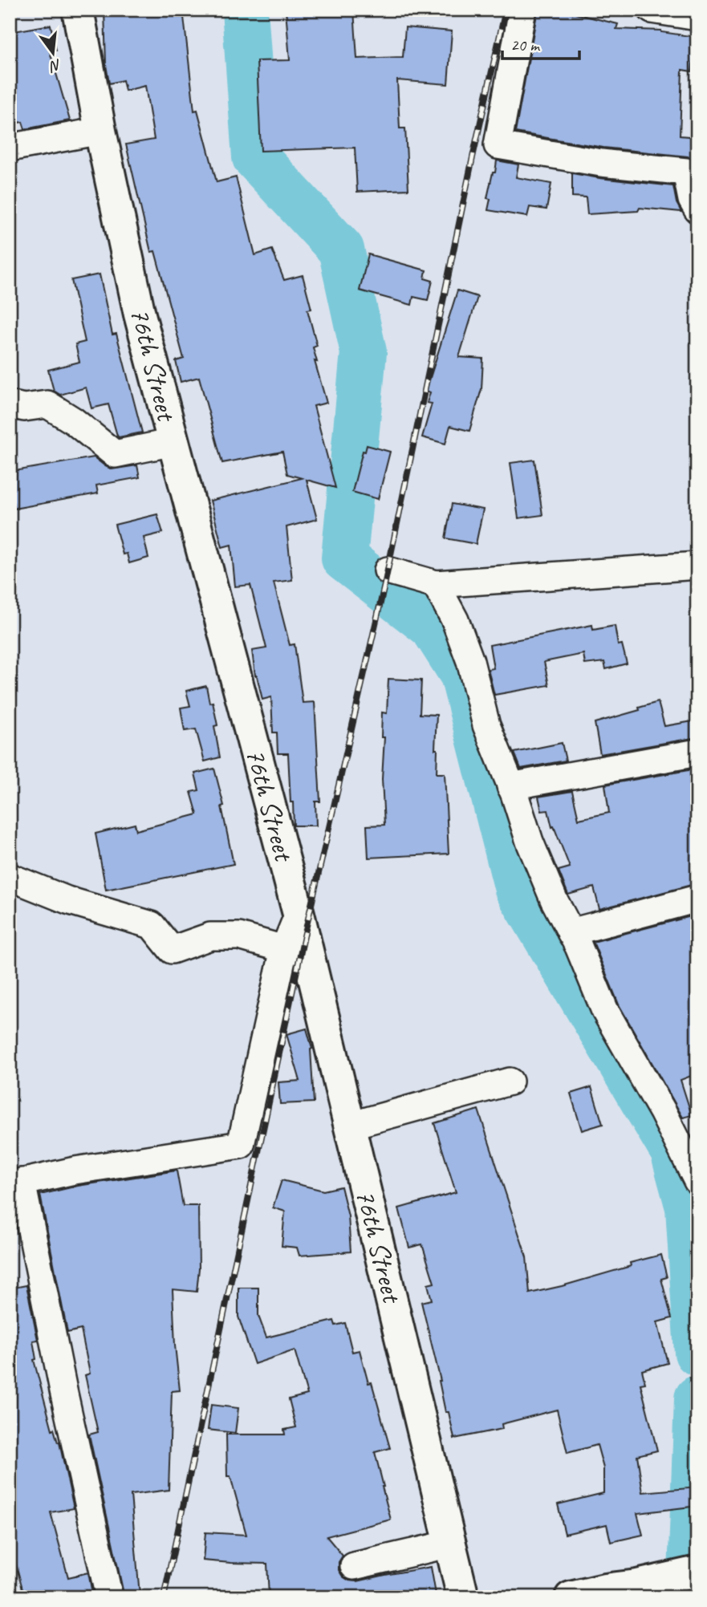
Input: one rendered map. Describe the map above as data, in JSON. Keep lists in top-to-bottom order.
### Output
{
  "streets": {
    "street": ["76th Street"]
  },
  "scale_bar": "20 m",
  "north": "bottom"
}
